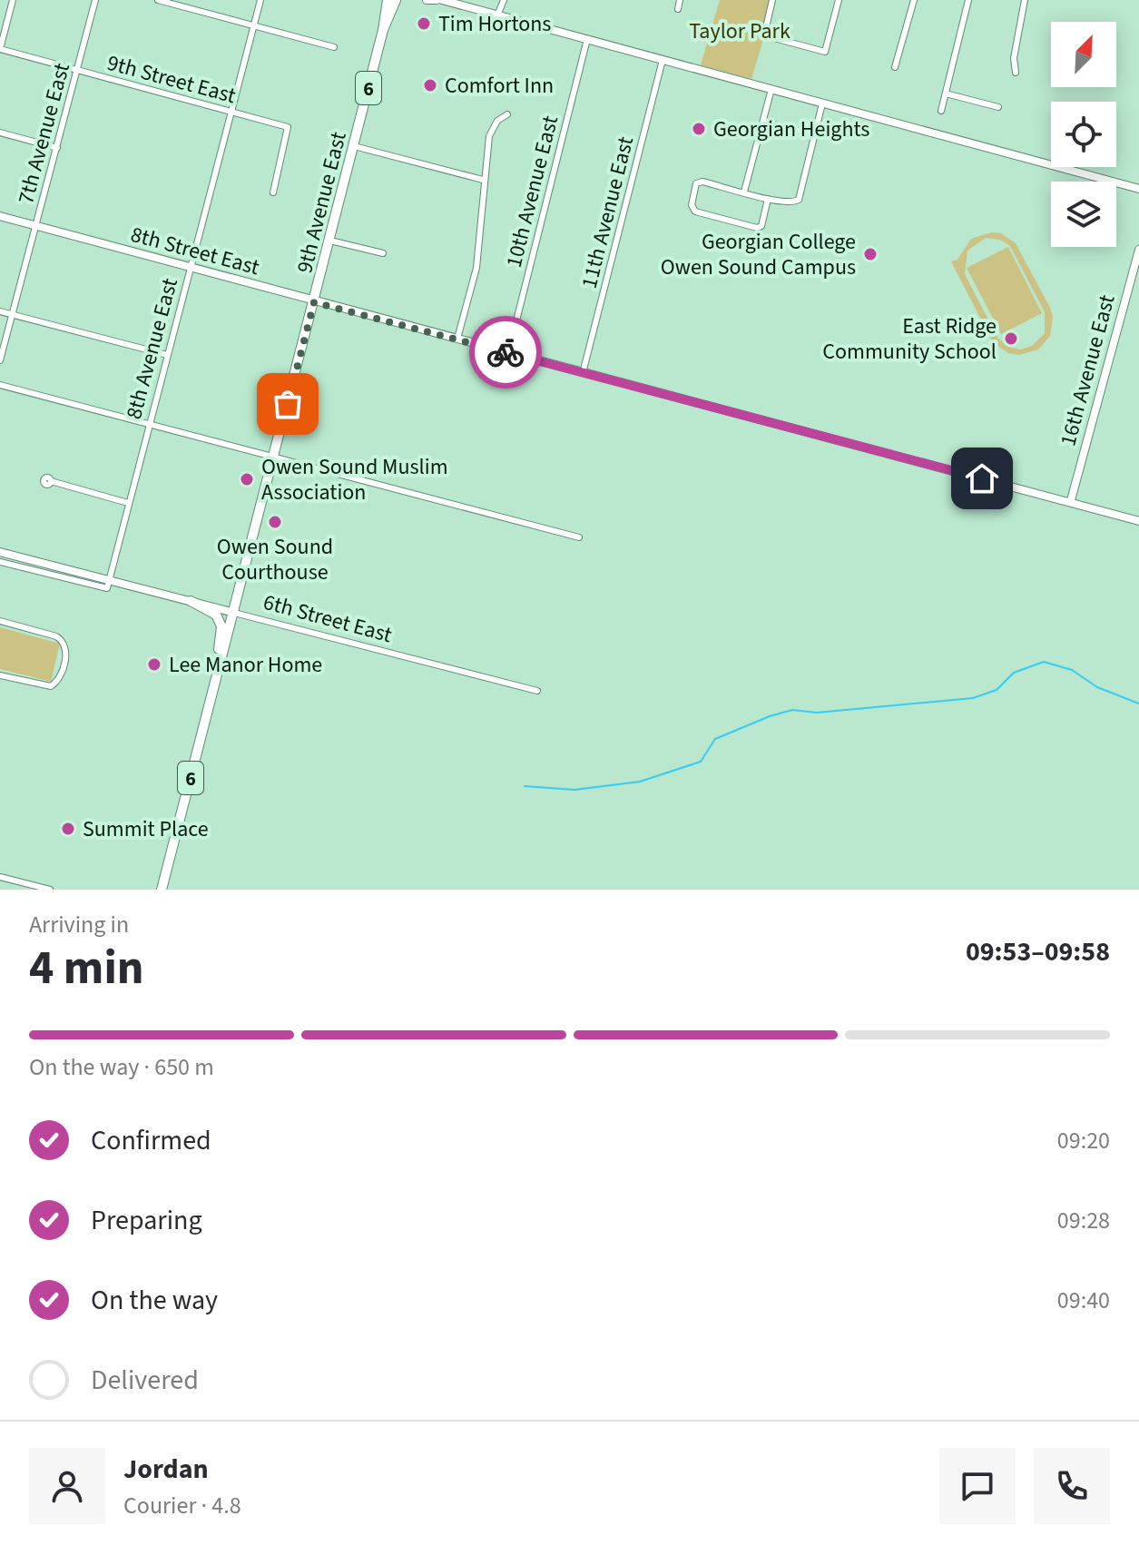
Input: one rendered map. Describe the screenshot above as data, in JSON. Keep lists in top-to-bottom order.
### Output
{
  "streets": {
    "highway": ["6", "9th Avenue East"],
    "street": [
      "9th Street East",
      "7th Avenue East",
      "10th Avenue East",
      "11th Avenue East",
      "8th Street East",
      "8th Avenue East",
      "16th Avenue East",
      "6th Street East"
    ]
  },
  "crossings": [
    ["9th Street East", "7th Avenue East"],
    ["9th Street East", "8th Avenue East"],
    ["7th Avenue East", "8th Street East"],
    ["10th Avenue East", "8th Street East"],
    ["9th Avenue East", "8th Street East"],
    ["9th Avenue East", "6th Street East"],
    ["11th Avenue East", "8th Street East"],
    ["8th Street East", "8th Avenue East"],
    ["8th Street East", "16th Avenue East"],
    ["8th Avenue East", "6th Street East"]
  ],
  "parks": ["Taylor Park"],
  "places": [
    "Tim Hortons",
    "Comfort Inn",
    "Georgian Heights",
    "Georgian College Owen Sound Campus",
    "East Ridge Community School",
    "Owen Sound Muslim Association",
    "Owen Sound Courthouse",
    "Lee Manor Home",
    "Summit Place"
  ],
  "north": "top right",
  "page": {
    "heading": ["4 min", "Arriving in", "09:53–09:58"],
    "panel": ["Jordan", "Courier · 4.8"],
    "bar": "On the way · 650 m",
    "list": [
      ["Confirmed", "09:20"],
      ["Preparing", "09:28"],
      ["On the way", "09:40"],
      "Delivered"
    ]
  }
}
